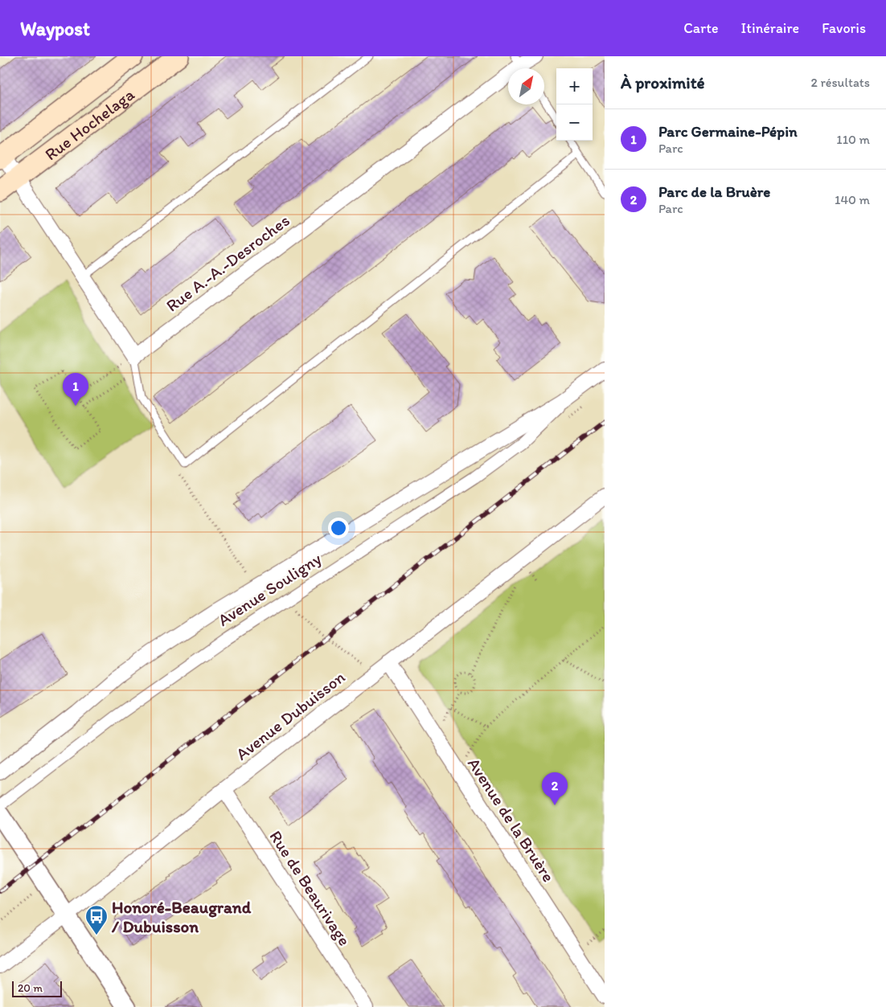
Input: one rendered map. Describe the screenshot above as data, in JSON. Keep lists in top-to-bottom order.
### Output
{
  "streets": {
    "main road": ["Rue Hochelaga"],
    "street": [
      "Rue A.-A.-Desroches",
      "Avenue Souligny",
      "Avenue Dubuisson",
      "Avenue de la Bruère",
      "Rue de Beaurivage"
    ]
  },
  "crossings": [
    ["Avenue Dubuisson", "Avenue de la Bruère"],
    ["Avenue Dubuisson", "Rue de Beaurivage"]
  ],
  "places": {
    "bus stop": ["Honoré-Beaugrand / Dubuisson"]
  },
  "scale_bar": "20 m",
  "north": "top right",
  "page": {
    "header": "Waypost",
    "nav": ["Carte", "Itinéraire", "Favoris"],
    "heading": ["À proximité", "2 résultats"],
    "map_buttons": ["+", "−"],
    "list": [
      {
        "mark": "1",
        "name": "Parc Germaine-Pépin",
        "note": "Parc",
        "value": "110 m"
      },
      {
        "mark": "2",
        "name": "Parc de la Bruère",
        "note": "Parc",
        "value": "140 m"
      }
    ],
    "pins": ["1", "2"],
    "scale": "20 m"
  }
}
